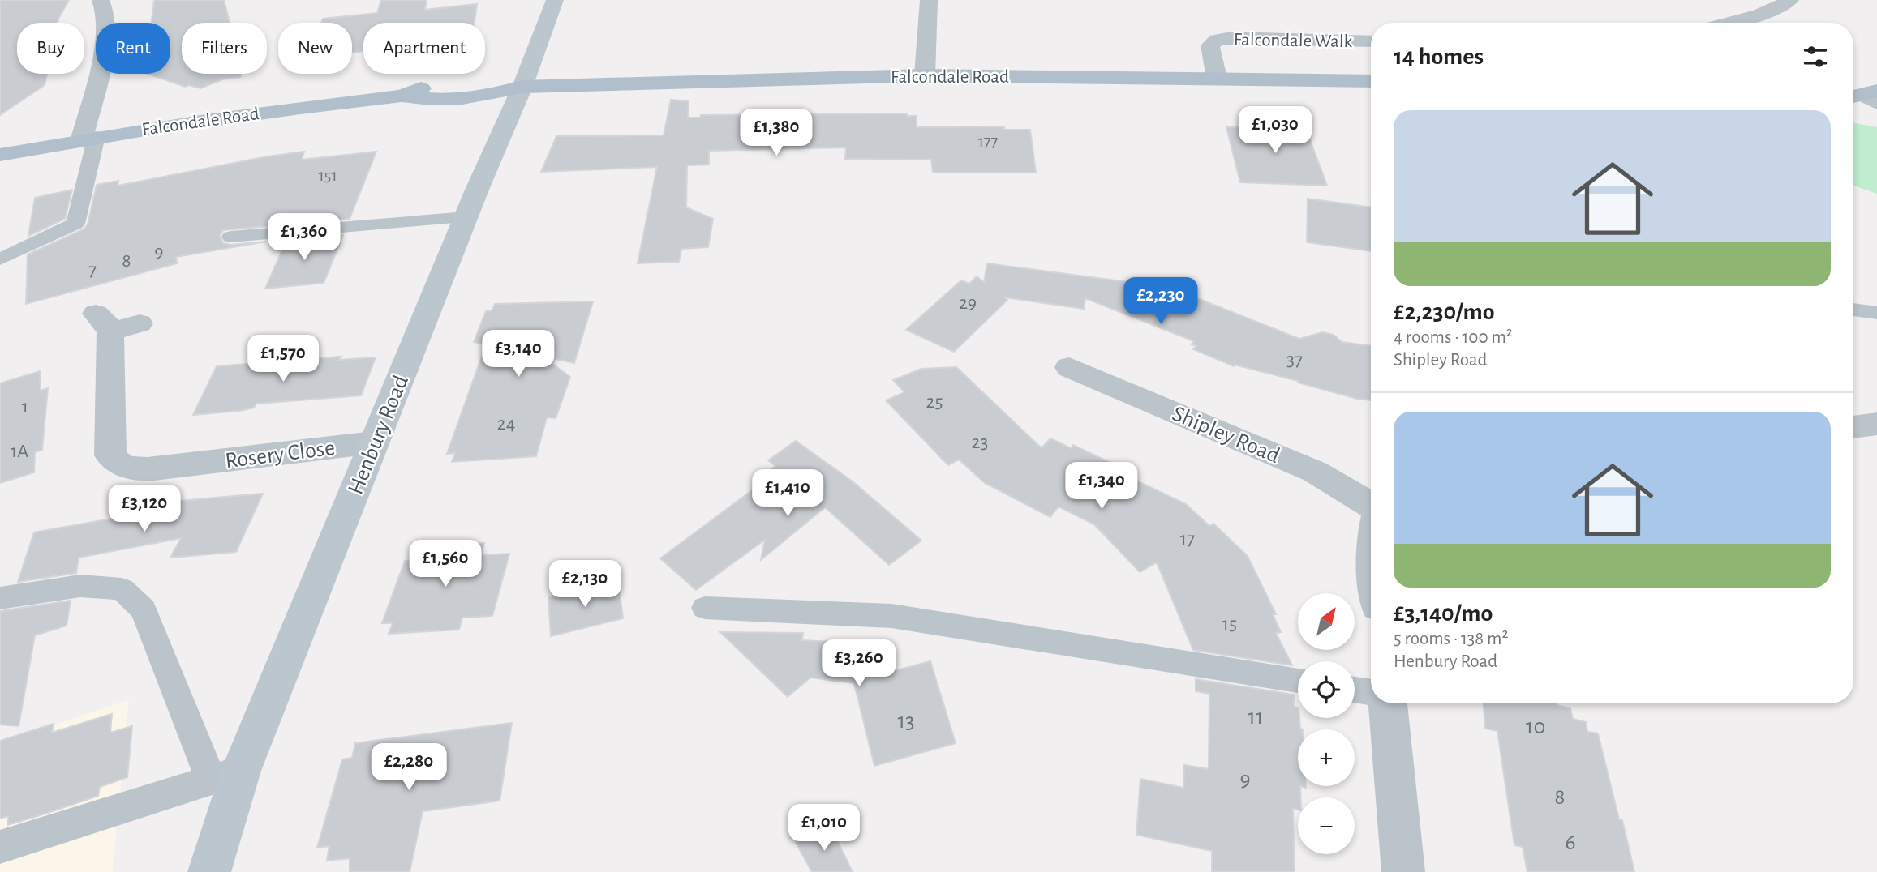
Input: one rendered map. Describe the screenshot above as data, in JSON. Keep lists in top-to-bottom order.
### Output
{
  "streets": {
    "main road": ["Falcondale Road", "Henbury Road"],
    "street": ["Falcondale Walk", "Shipley Road", "Rosery Close"]
  },
  "crossings": [
    ["Falcondale Walk", "Falcondale Road"],
    ["Falcondale Road", "Henbury Road"],
    ["Henbury Road", "Rosery Close"]
  ],
  "house_numbers": [
    "177",
    "151",
    "9",
    "8",
    "7",
    "29",
    "37",
    "25",
    "1",
    "24",
    "23",
    "1A",
    "17",
    "15",
    "11",
    "13",
    "10",
    "9",
    "8",
    "6"
  ],
  "north": "top right",
  "page": {
    "chip": [
      "Buy",
      "Rent",
      "Filters",
      "New",
      "Apartment"
    ],
    "heading": "14 homes",
    "list": [
      {
        "name": "£2,230/mo",
        "note": "4 rooms · 100 m² · Shipley Road"
      },
      {
        "name": "£3,140/mo",
        "note": "5 rooms · 138 m² · Henbury Road"
      }
    ],
    "price": [
      "£1,030",
      "£1,380",
      "£1,360",
      "£2,230",
      "£3,140",
      "£1,570",
      "£1,340",
      "£1,410",
      "£3,120",
      "£1,560",
      "£2,130",
      "£3,260",
      "£2,280",
      "£1,010"
    ],
    "map_buttons": ["+", "−"]
  }
}
